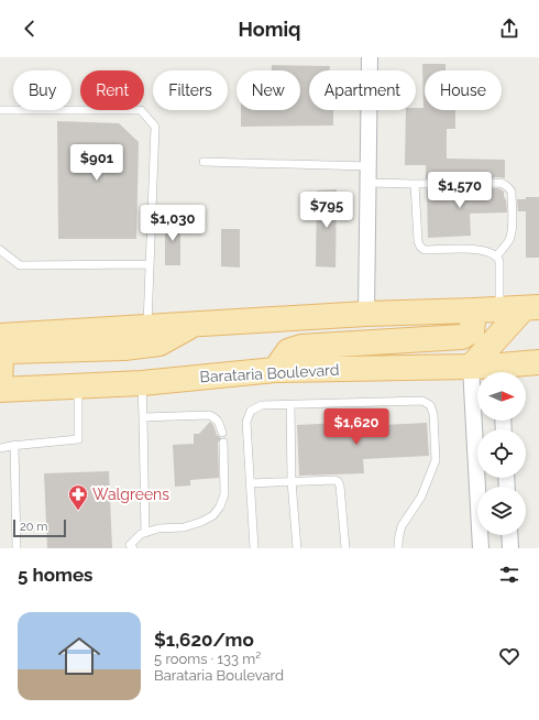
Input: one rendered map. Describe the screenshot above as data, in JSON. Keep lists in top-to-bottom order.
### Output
{
  "streets": {
    "main road": ["Barataria Boulevard"]
  },
  "places": {
    "pharmacy": ["Walgreens"]
  },
  "scale_bar": "20 m",
  "north": "right",
  "page": {
    "header": "Homiq",
    "chip": [
      "Buy",
      "Rent",
      "Filters",
      "New",
      "Apartment",
      "House"
    ],
    "price": [
      "$901",
      "$1,570",
      "$795",
      "$1,030",
      "$1,620"
    ],
    "scale": "20 m",
    "heading": "5 homes",
    "list": [
      {
        "name": "$1,620/mo",
        "note": "5 rooms · 133 m² · Barataria Boulevard"
      }
    ]
  }
}
